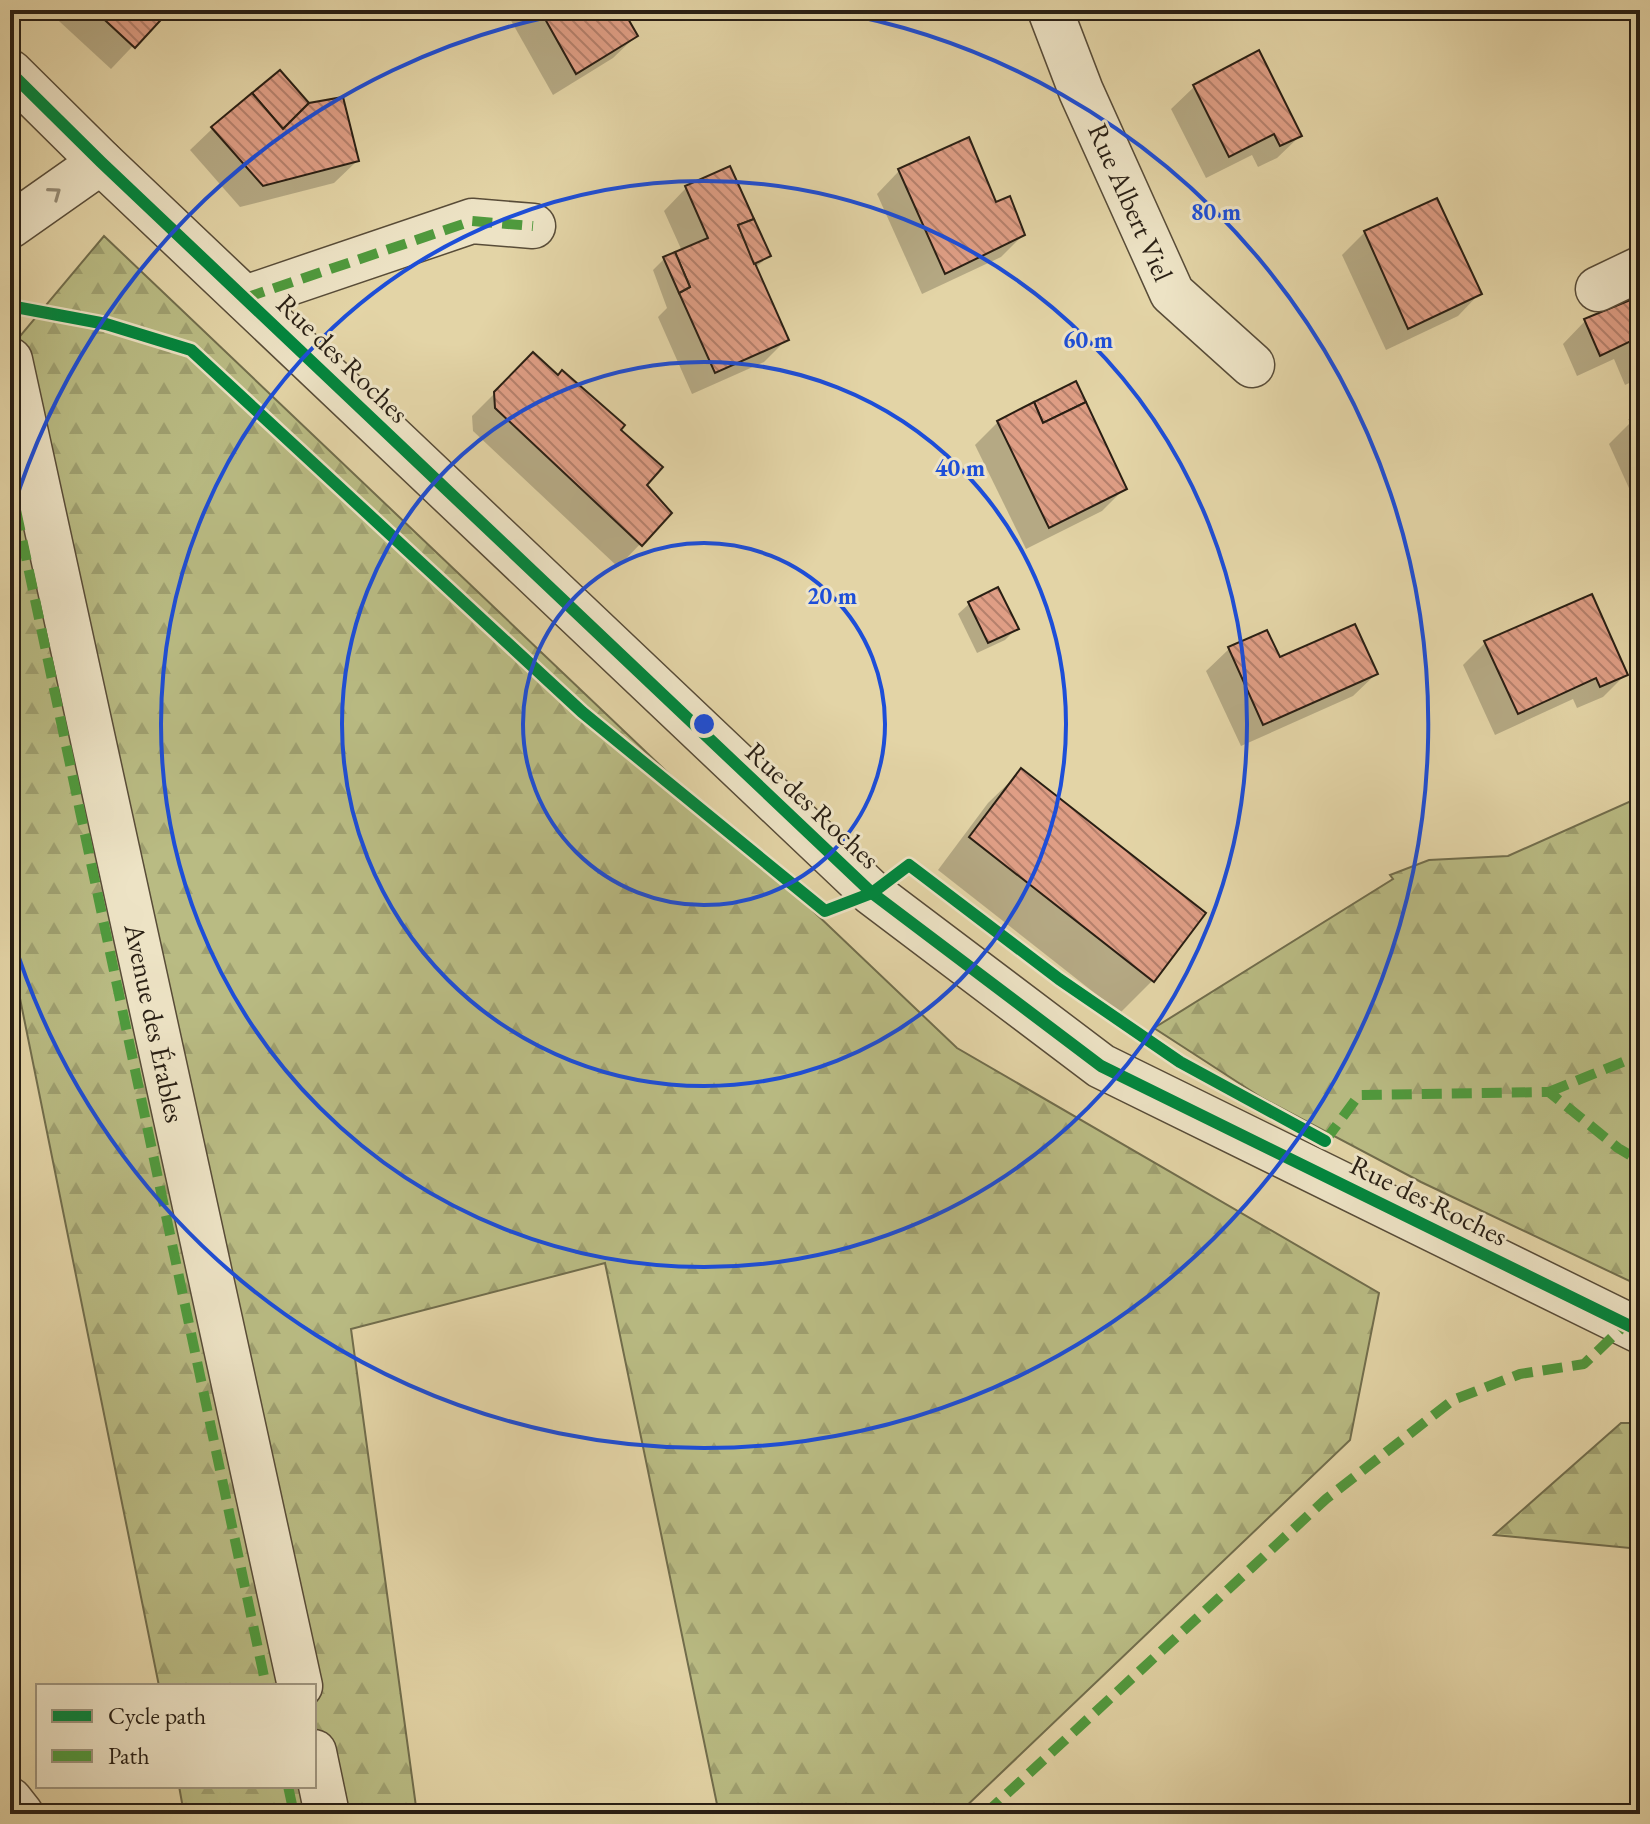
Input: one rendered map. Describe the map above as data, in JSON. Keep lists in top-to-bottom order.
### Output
{
  "streets": {
    "street": ["Rue Albert Viel", "Rue des Roches", "Avenue des Érables"]
  },
  "legend": ["Cycle path", "Path"],
  "rings": [
    "80 m",
    "60 m",
    "40 m",
    "20 m"
  ]
}
